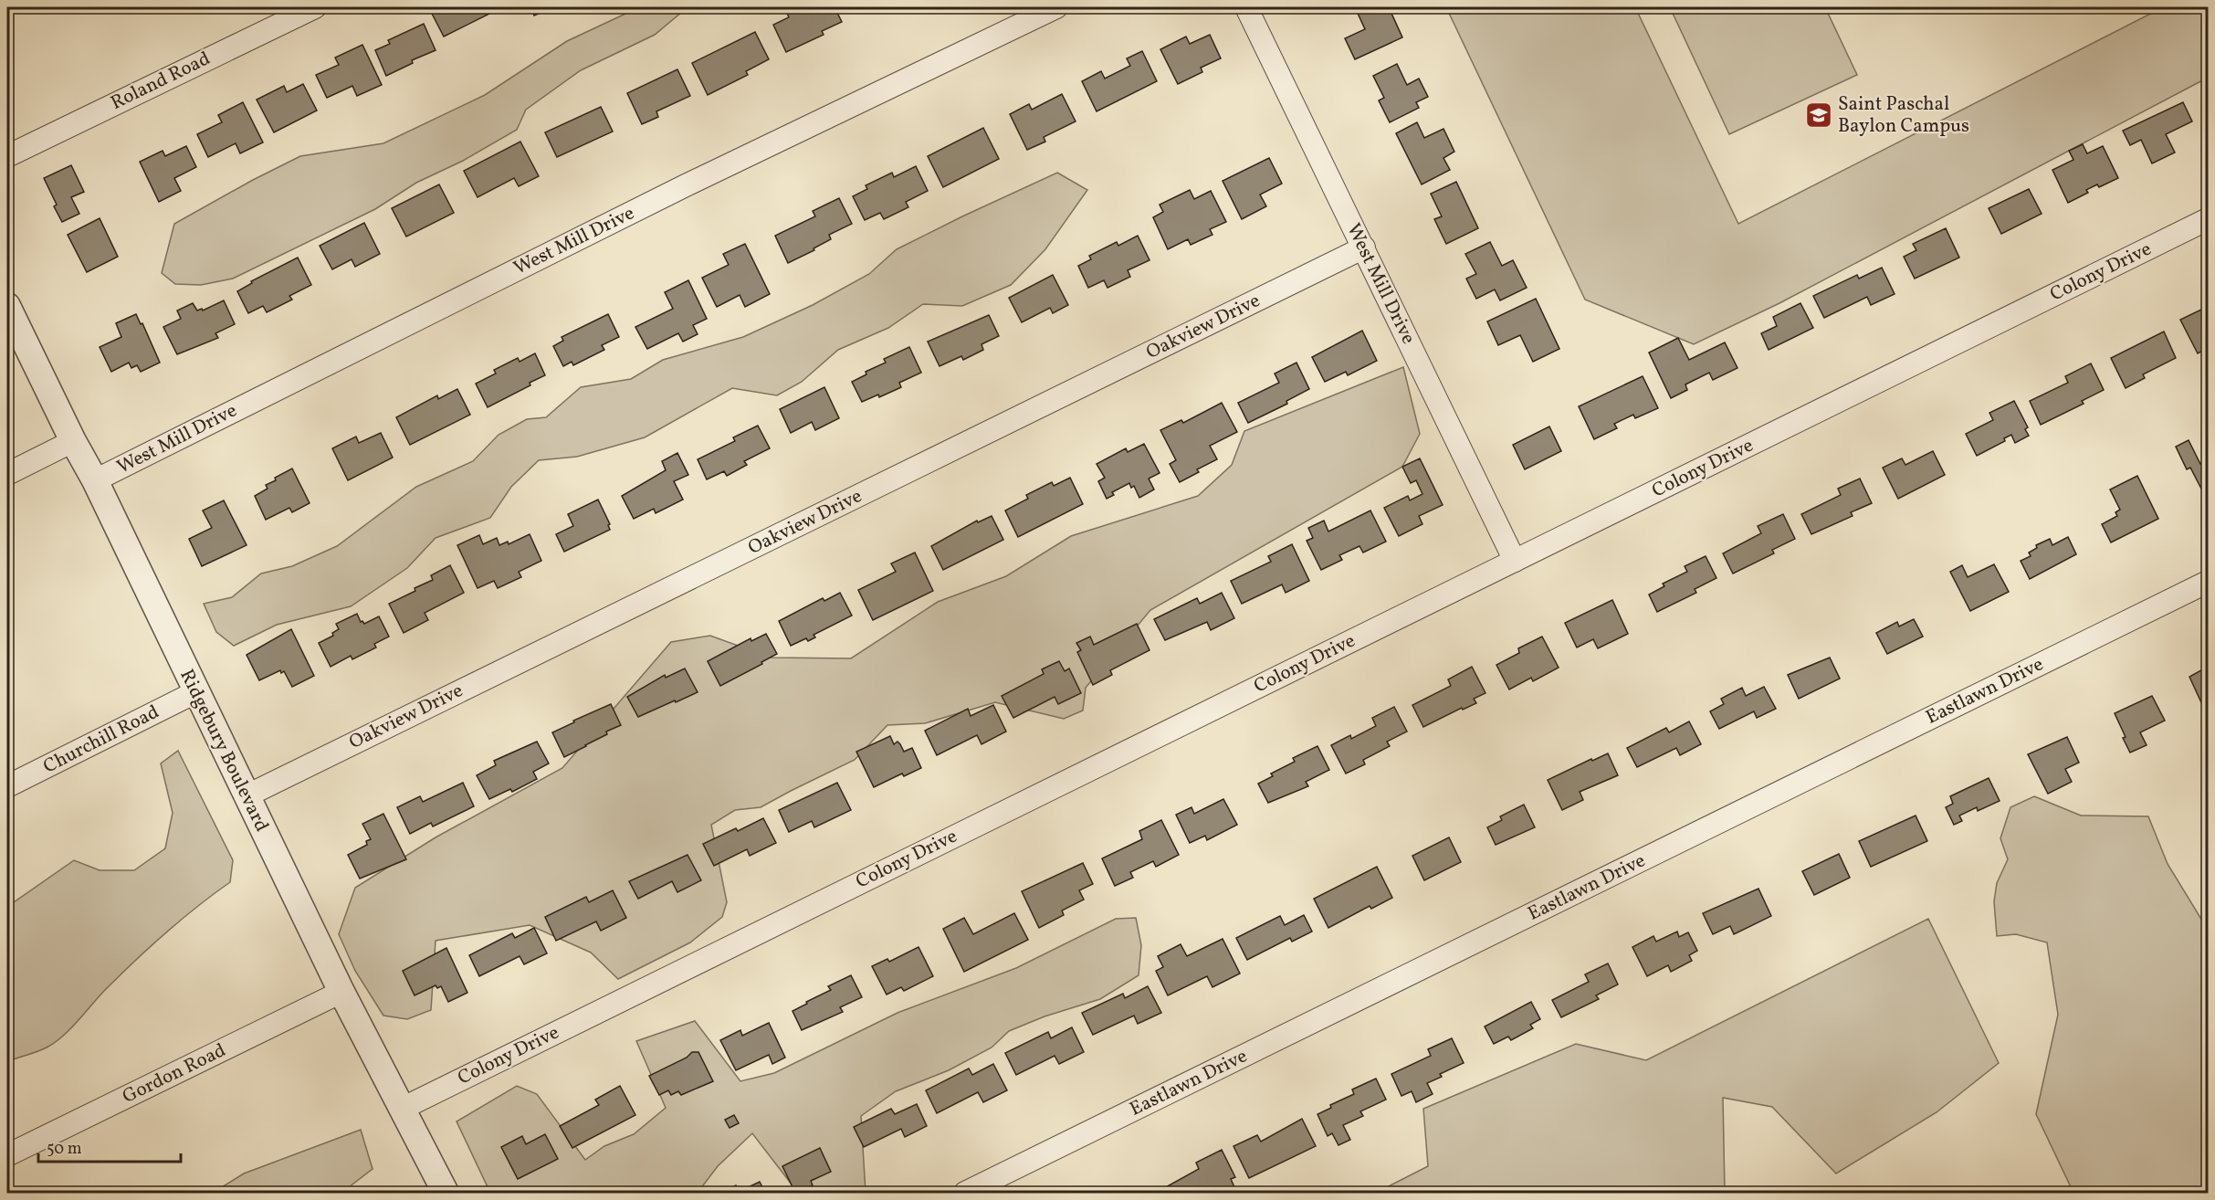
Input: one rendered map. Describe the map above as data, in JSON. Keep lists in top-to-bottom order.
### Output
{
  "streets": {
    "street": [
      "Roland Road",
      "West Mill Drive",
      "Colony Drive",
      "Oakview Drive",
      "Eastlawn Drive",
      "Churchill Road",
      "Ridgebury Boulevard",
      "Gordon Road"
    ]
  },
  "crossings": [
    ["West Mill Drive", "Colony Drive"],
    ["West Mill Drive", "Oakview Drive"],
    ["West Mill Drive", "Ridgebury Boulevard"],
    ["Colony Drive", "Ridgebury Boulevard"],
    ["Oakview Drive", "Ridgebury Boulevard"],
    ["Churchill Road", "Ridgebury Boulevard"],
    ["Ridgebury Boulevard", "Gordon Road"]
  ],
  "places": {
    "school or university": ["Saint Paschal Baylon Campus"]
  },
  "scale_bar": "50 m"
}
